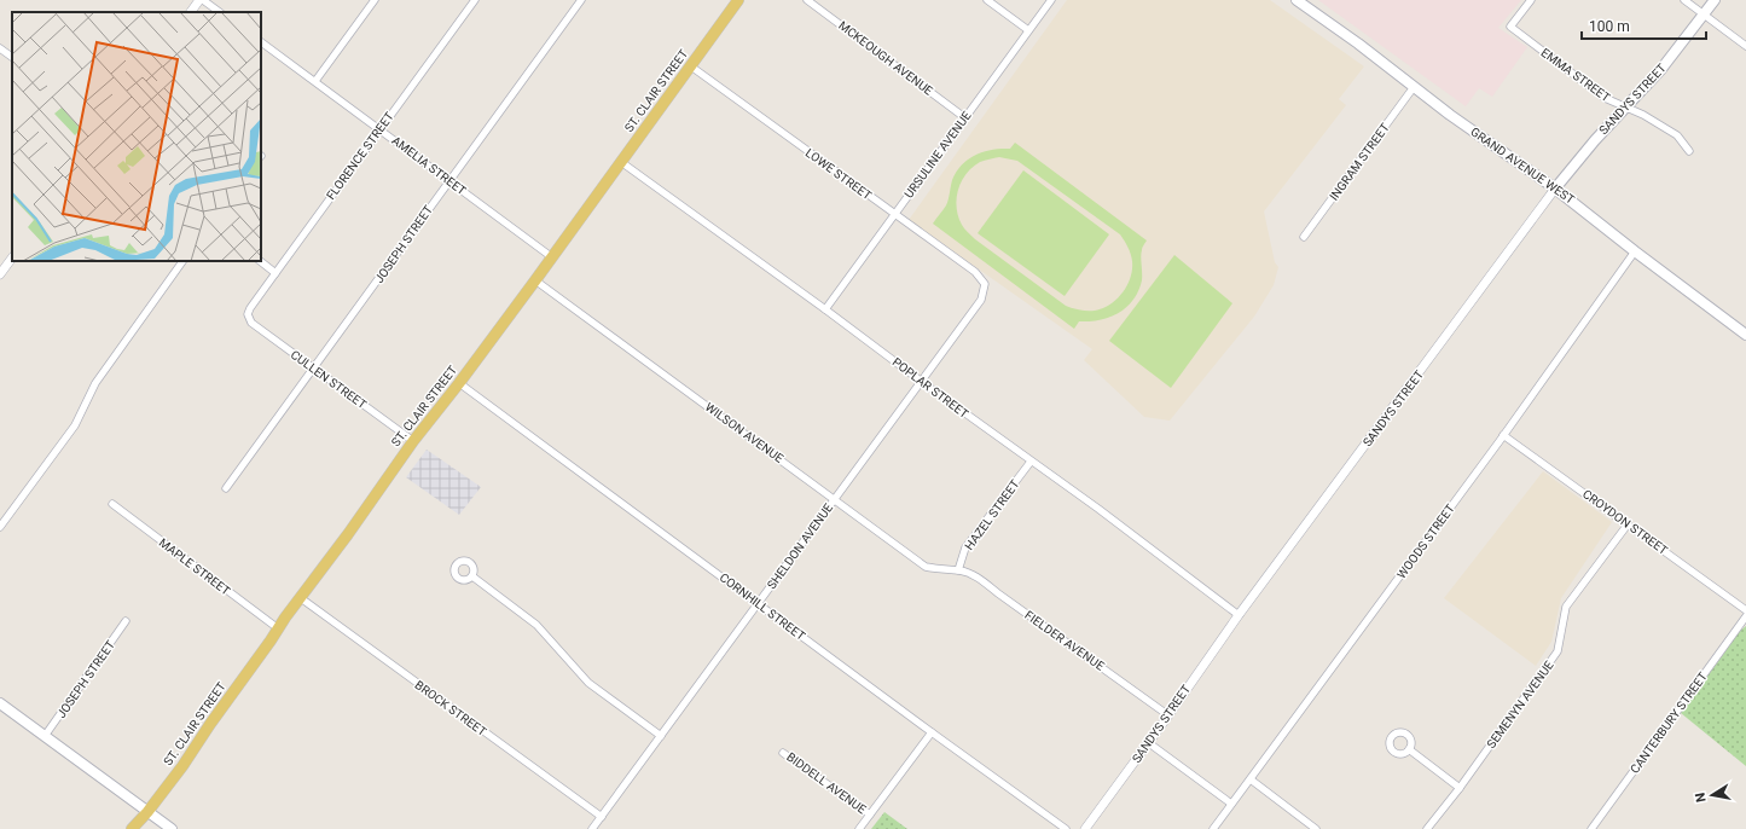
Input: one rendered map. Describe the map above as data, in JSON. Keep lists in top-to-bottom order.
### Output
{
  "streets": {
    "main road": ["ST. CLAIR STREET", "SANDYS STREET", "GRAND AVENUE WEST"],
    "street": [
      "MCKEOUGH AVENUE",
      "EMMA STREET",
      "URSULINE AVENUE",
      "FLORENCE STREET",
      "INGRAM STREET",
      "AMELIA STREET",
      "LOWE STREET",
      "JOSEPH STREET",
      "CULLEN STREET",
      "POPLAR STREET",
      "WILSON AVENUE",
      "HAZEL STREET",
      "CROYDON STREET",
      "WOODS STREET",
      "SHELDON AVENUE",
      "MAPLE STREET",
      "CORNHILL STREET",
      "FIELDER AVENUE",
      "SEMENYN AVENUE",
      "BROCK STREET",
      "CANTERBURY STREET",
      "BIDDELL AVENUE"
    ]
  },
  "crossings": [
    ["MCKEOUGH AVENUE", "URSULINE AVENUE"],
    ["EMMA STREET", "SANDYS STREET"],
    ["ST. CLAIR STREET", "AMELIA STREET"],
    ["ST. CLAIR STREET", "LOWE STREET"],
    ["ST. CLAIR STREET", "CULLEN STREET"],
    ["ST. CLAIR STREET", "POPLAR STREET"],
    ["ST. CLAIR STREET", "WILSON AVENUE"],
    ["ST. CLAIR STREET", "MAPLE STREET"],
    ["ST. CLAIR STREET", "CORNHILL STREET"],
    ["ST. CLAIR STREET", "BROCK STREET"],
    ["SANDYS STREET", "GRAND AVENUE WEST"],
    ["SANDYS STREET", "POPLAR STREET"],
    ["SANDYS STREET", "FIELDER AVENUE"],
    ["URSULINE AVENUE", "LOWE STREET"],
    ["URSULINE AVENUE", "POPLAR STREET"],
    ["FLORENCE STREET", "AMELIA STREET"],
    ["FLORENCE STREET", "CULLEN STREET"],
    ["INGRAM STREET", "GRAND AVENUE WEST"],
    ["AMELIA STREET", "JOSEPH STREET"],
    ["GRAND AVENUE WEST", "WOODS STREET"],
    ["LOWE STREET", "SHELDON AVENUE"],
    ["JOSEPH STREET", "CULLEN STREET"],
    ["POPLAR STREET", "HAZEL STREET"],
    ["POPLAR STREET", "SHELDON AVENUE"],
    ["WILSON AVENUE", "HAZEL STREET"],
    ["WILSON AVENUE", "SHELDON AVENUE"],
    ["WILSON AVENUE", "FIELDER AVENUE"],
    ["HAZEL STREET", "FIELDER AVENUE"],
    ["CROYDON STREET", "WOODS STREET"],
    ["CROYDON STREET", "SEMENYN AVENUE"],
    ["SHELDON AVENUE", "CORNHILL STREET"],
    ["SHELDON AVENUE", "BROCK STREET"]
  ],
  "scale_bar": "100 m",
  "north": "left"
}
